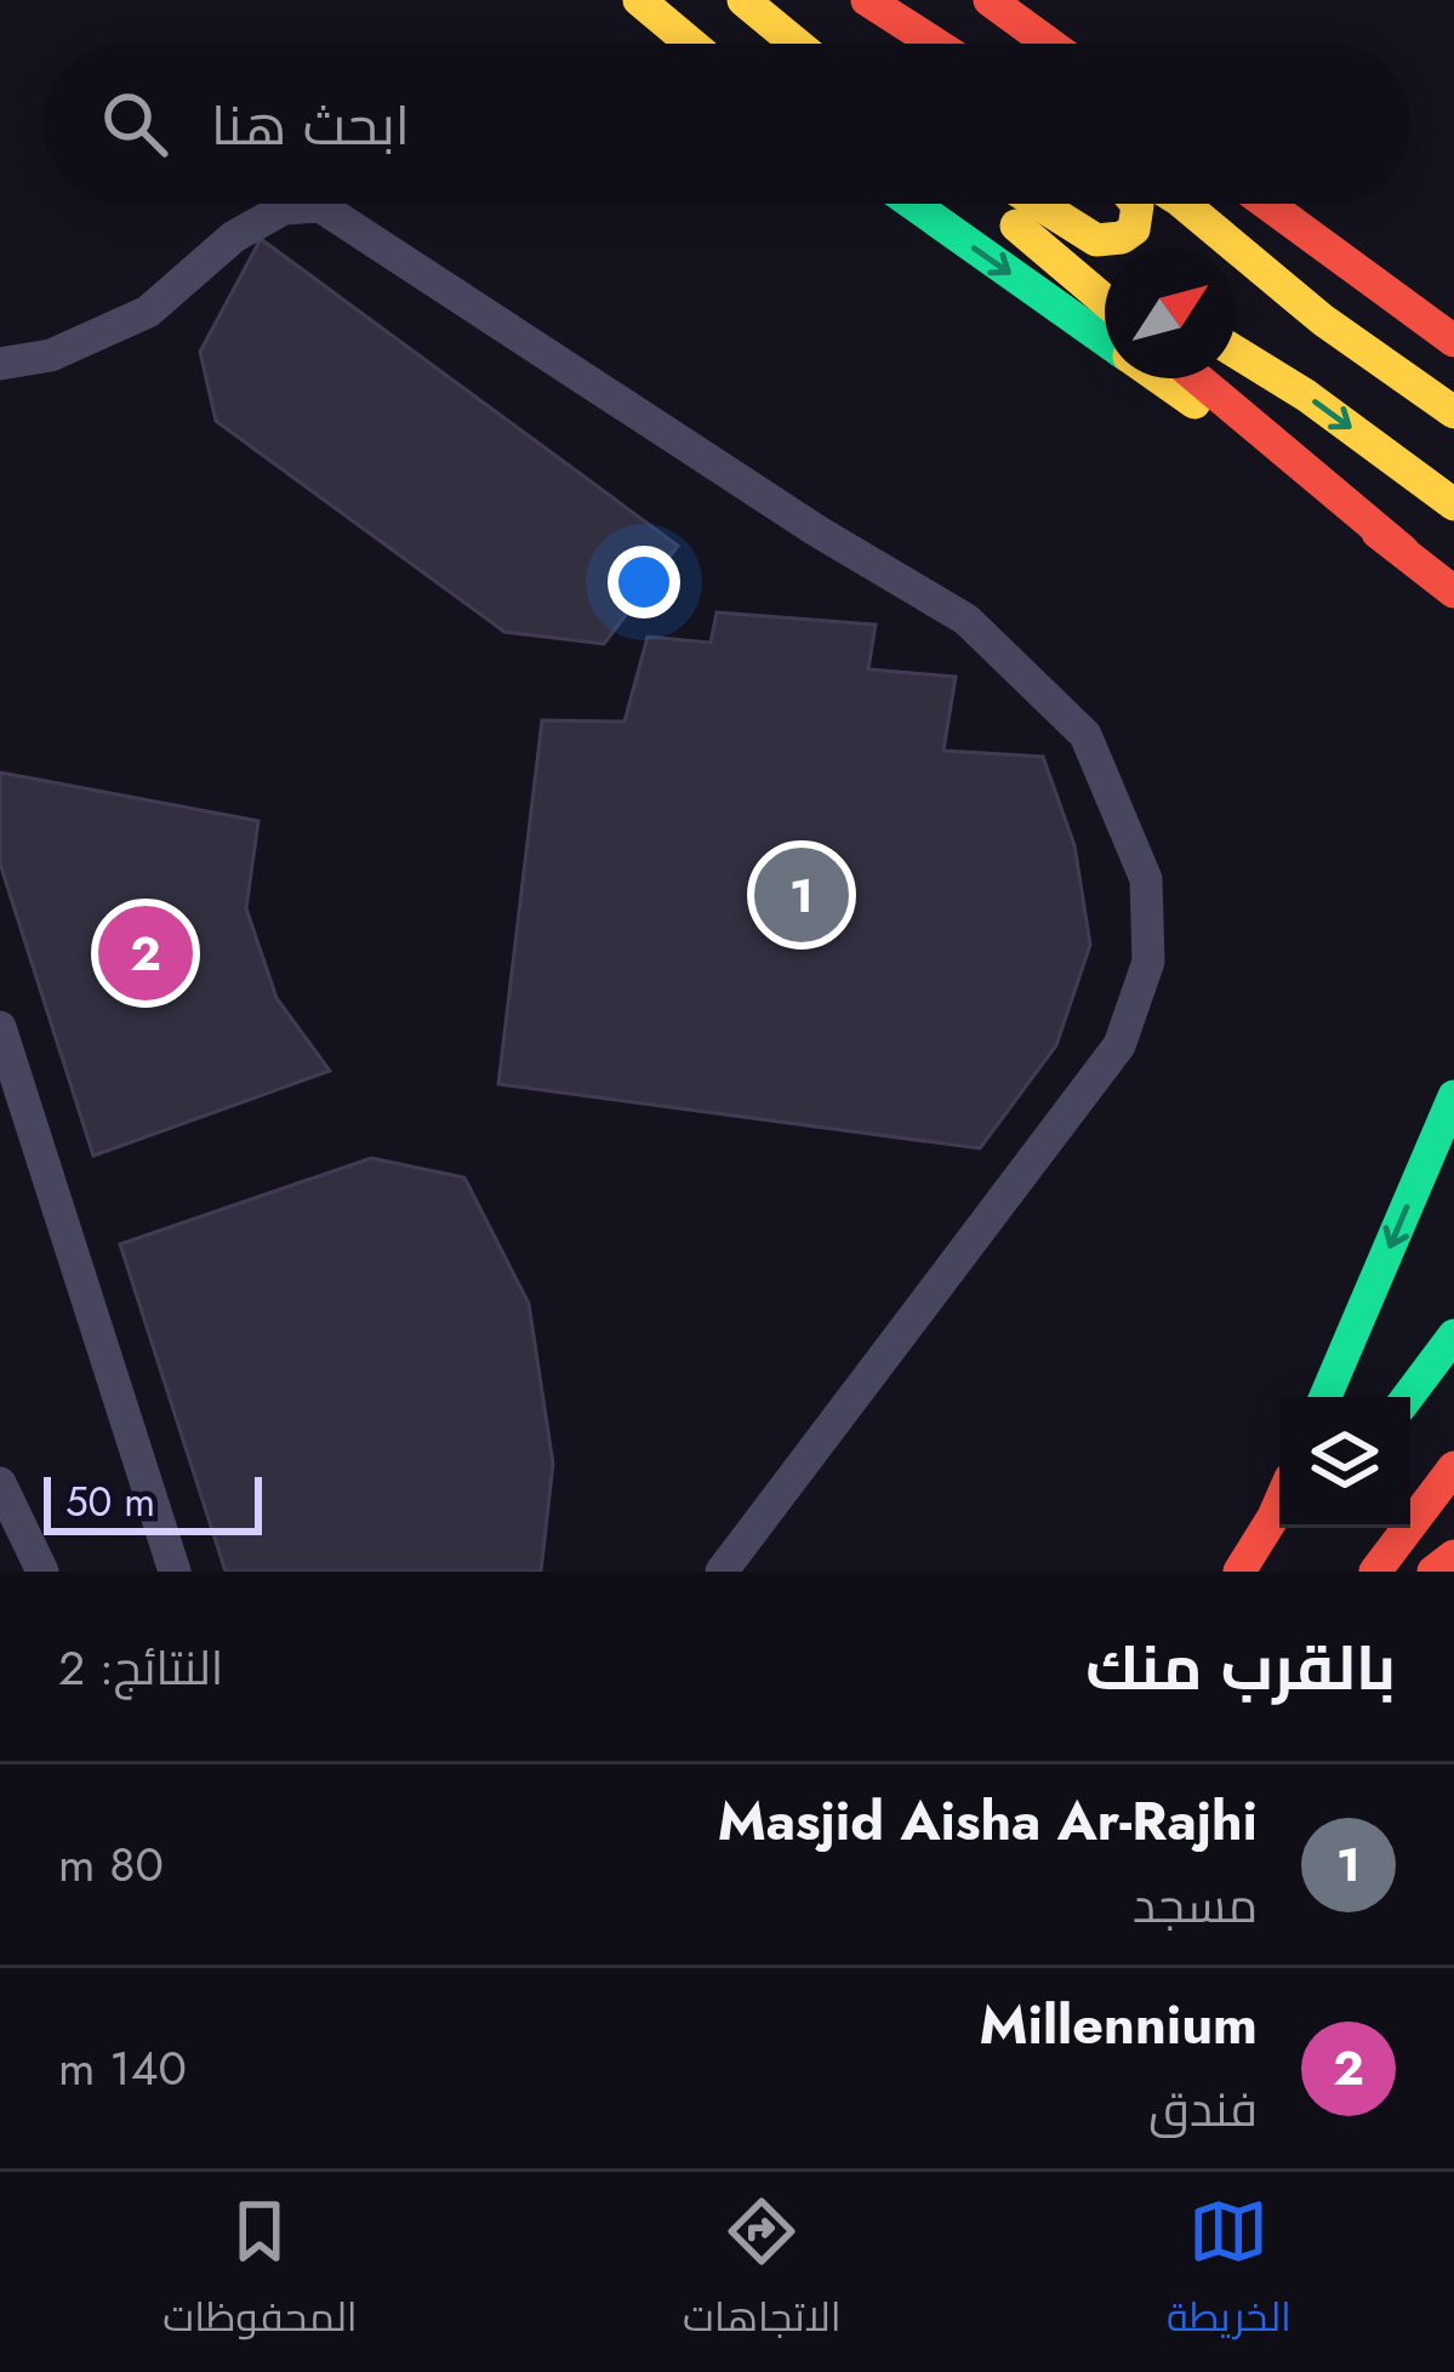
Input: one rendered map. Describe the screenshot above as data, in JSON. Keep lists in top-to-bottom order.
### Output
{
  "scale_bar": "50 m",
  "north": "top right",
  "page": {
    "search": "ابحث هنا",
    "pins": ["1", "2"],
    "scale": "50 m",
    "heading": ["بالقرب منك", "النتائج: 2"],
    "list": [
      {
        "mark": "1",
        "name": "Masjid Aisha Ar-Rajhi",
        "note": "مسجد",
        "value": "80 m"
      },
      {
        "mark": "2",
        "name": "Millennium",
        "note": "فندق",
        "value": "140 m"
      }
    ],
    "nav": ["الخريطة", "الاتجاهات", "المحفوظات"]
  }
}
